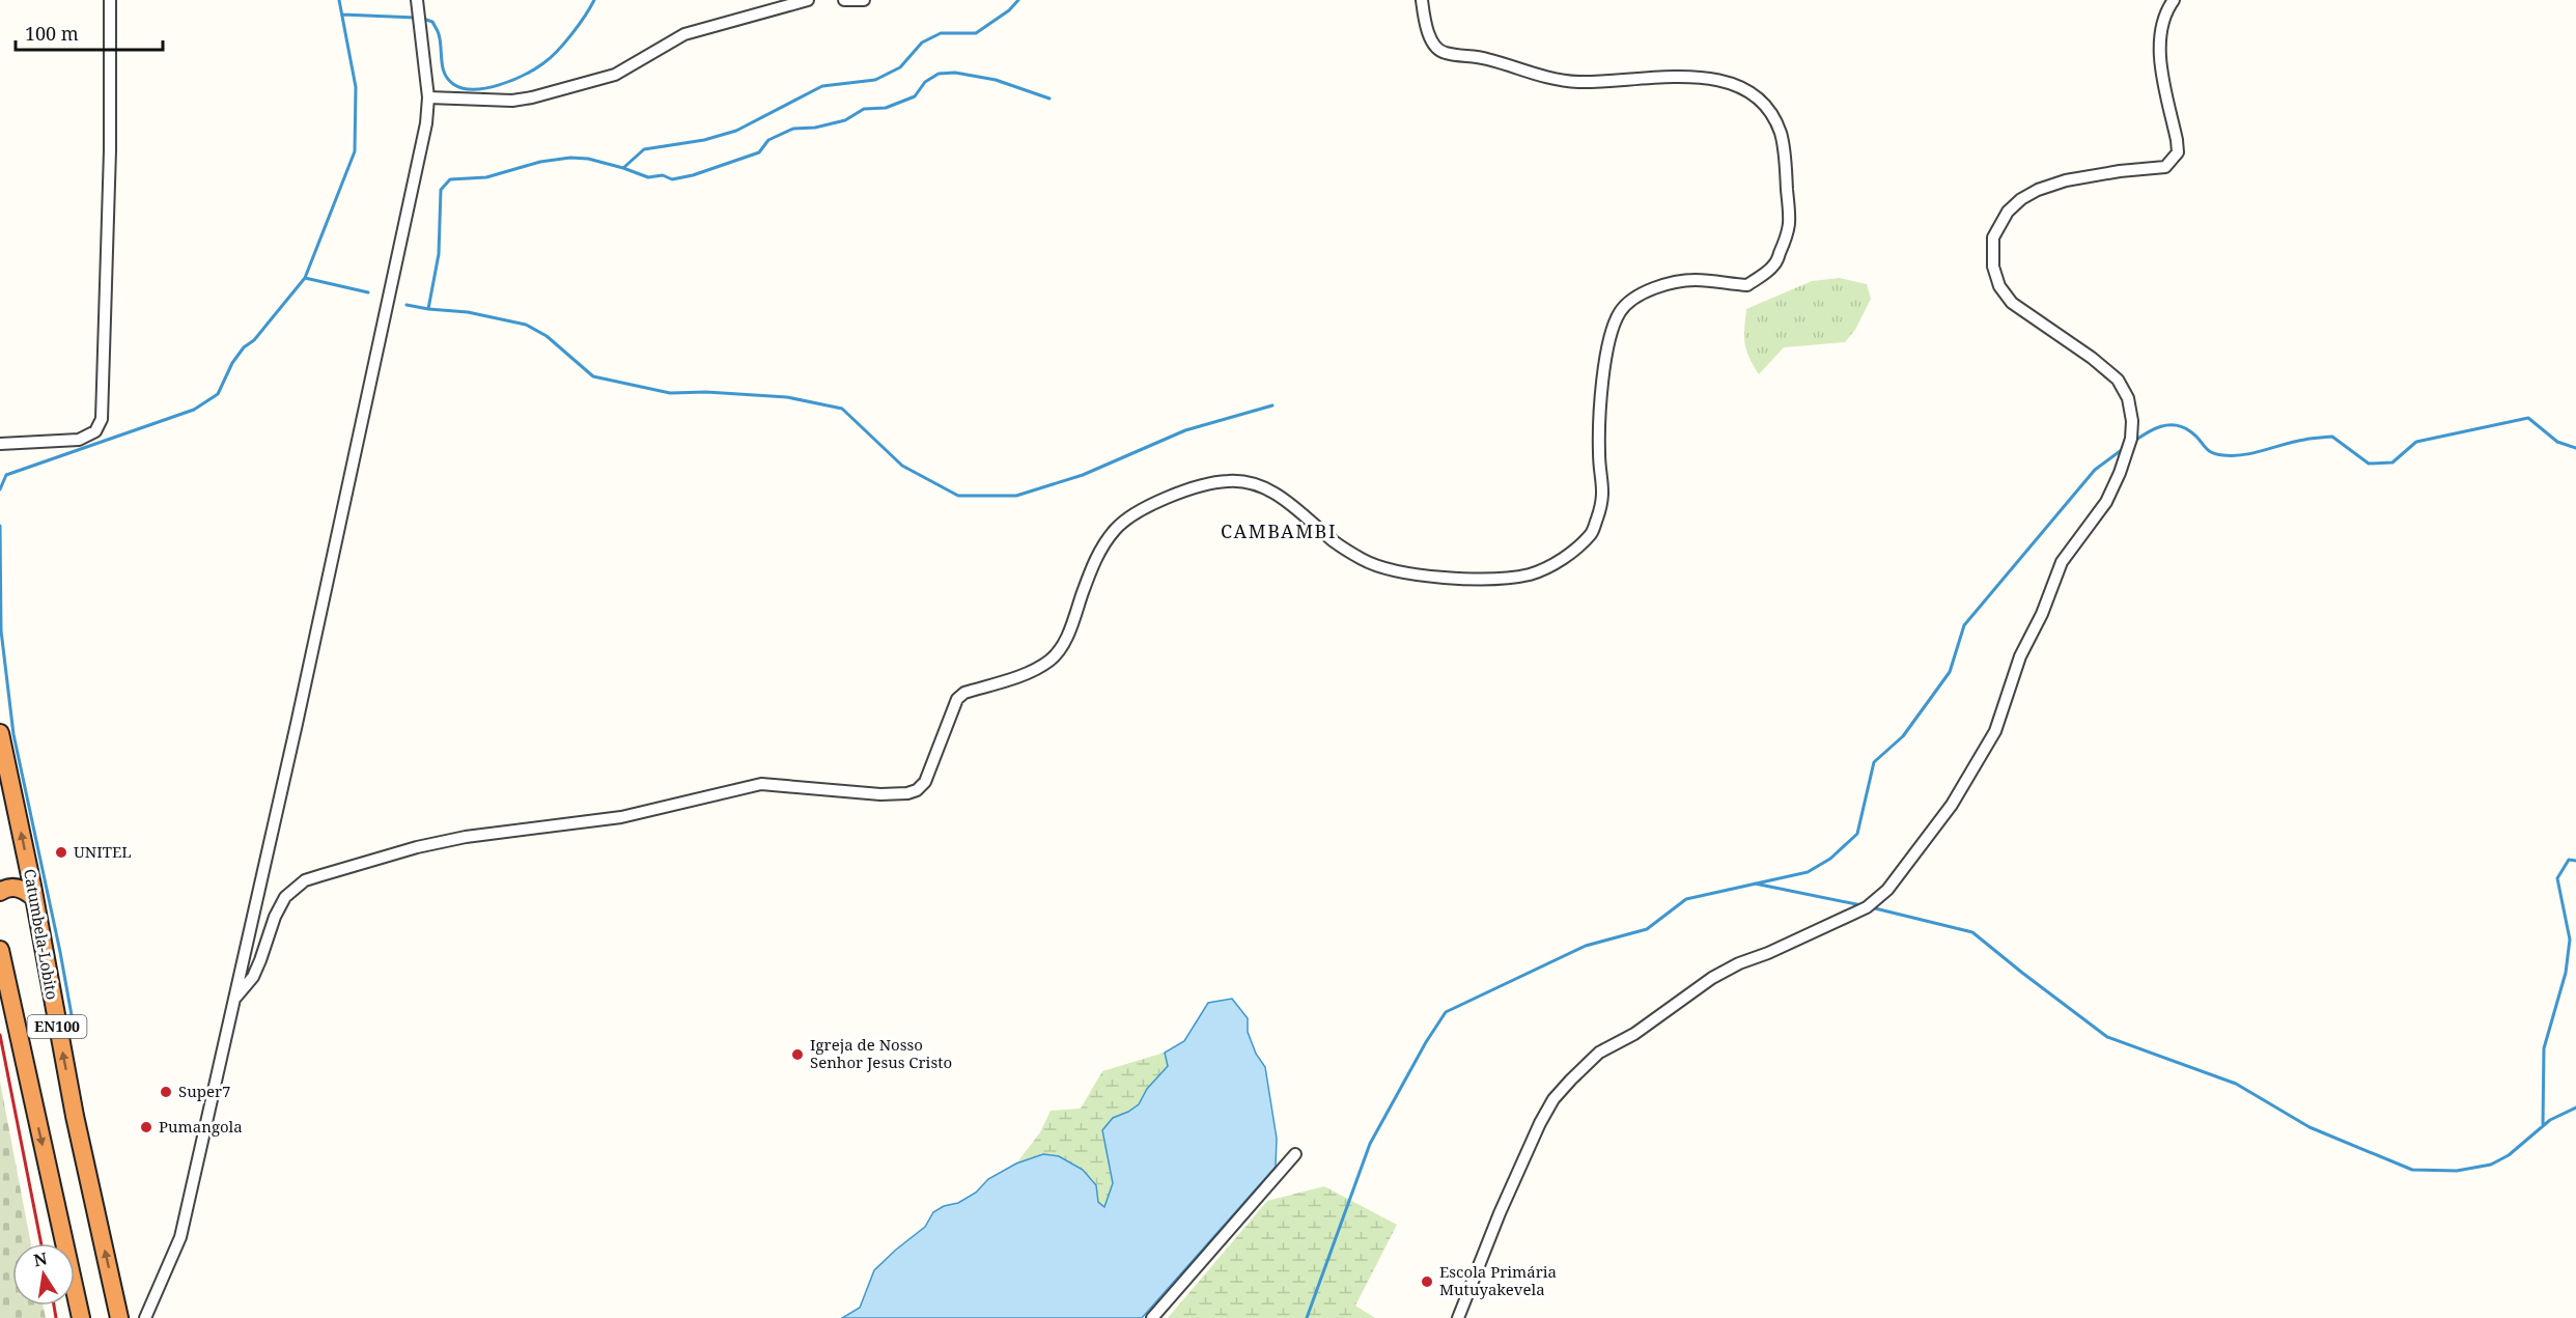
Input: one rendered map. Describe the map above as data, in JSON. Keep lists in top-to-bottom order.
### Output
{
  "streets": {
    "highway": ["Catumbela-Lobito", "EN100"]
  },
  "districts": ["CAMBAMBI"],
  "places": [
    "UNITEL",
    "Igreja de Nosso Senhor Jesus Cristo",
    "Super7",
    "Pumangola",
    "Escola Primária Mutuyakevela"
  ],
  "scale_bar": "100 m",
  "north": "top"
}
